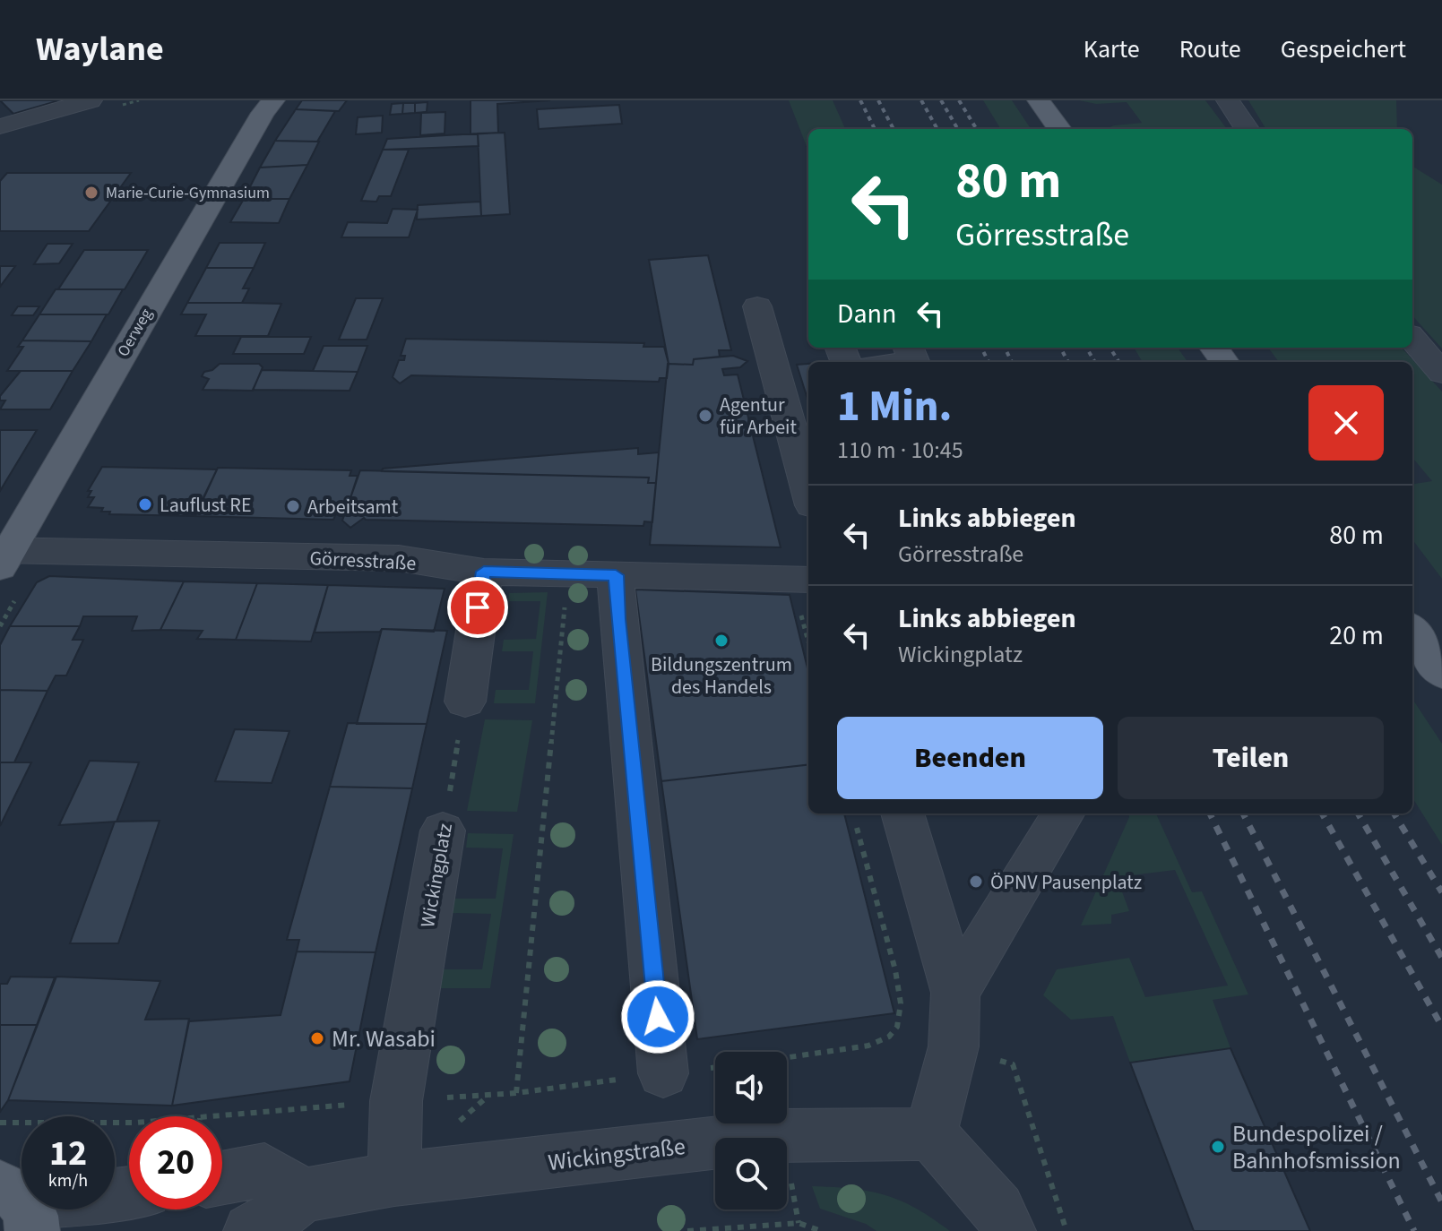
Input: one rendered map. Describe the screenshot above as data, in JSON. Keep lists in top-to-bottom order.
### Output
{
  "streets": {
    "main road": ["Oerweg"],
    "street": ["Görresstraße", "Wickingplatz", "Wickingstraße"]
  },
  "crossings": [
    ["Oerweg", "Görresstraße"],
    ["Wickingplatz", "Wickingstraße"]
  ],
  "places": [
    "Marie-Curie-Gymnasium",
    "Agentur für Arbeit",
    "Lauflust RE",
    "Arbeitsamt",
    "Bildungszentrum des Handels",
    "ÖPNV Pausenplatz",
    "Mr. Wasabi",
    "Bundespolizei / Bahnhofsmission"
  ],
  "page": {
    "header": "Waylane",
    "nav": ["Karte", "Route", "Gespeichert"],
    "turn": ["80 m", "Görresstraße"],
    "then": "Dann",
    "heading": ["1 Min.", "110 m · 10:45"],
    "list": [
      {
        "name": "Links abbiegen",
        "note": "Görresstraße",
        "value": "80 m"
      },
      {
        "name": "Links abbiegen",
        "note": "Wickingplatz",
        "value": "20 m"
      }
    ],
    "buttons": ["Beenden", "Teilen"],
    "speed": "12 km/h",
    "limit": "20"
  }
}
